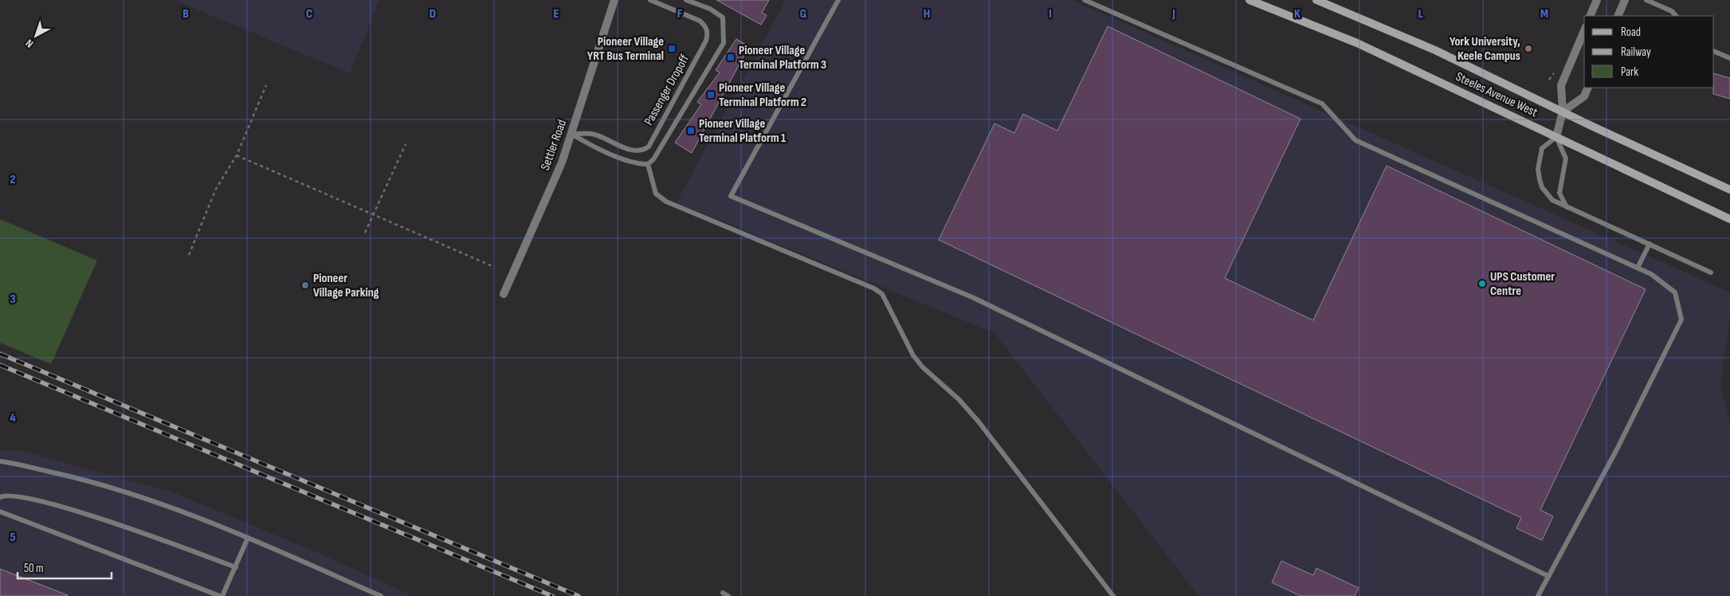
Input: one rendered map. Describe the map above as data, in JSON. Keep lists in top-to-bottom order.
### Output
{
  "streets": {
    "main road": ["Steeles Avenue West"],
    "street": ["Settler Road"],
    "lane": ["Passenger Dropoff"]
  },
  "crossings": [
    ["Passenger Dropoff", "Settler Road"]
  ],
  "places": {
    "transit": [
      "Pioneer Village YRT Bus Terminal",
      "Pioneer Village Terminal Platform 3",
      "Pioneer Village Terminal Platform 2",
      "Pioneer Village Terminal Platform 1"
    ],
    "other": ["York University, Keele Campus", "UPS Customer Centre", "Pioneer Village Parking"]
  },
  "legend": ["Road", "Railway", "Park"],
  "scale_bar": "50 m",
  "north": "bottom left",
  "grid": {
    "columns": [
      "B",
      "C",
      "D",
      "E",
      "F",
      "G",
      "H",
      "I",
      "J",
      "K",
      "L",
      "M"
    ],
    "rows": [
      "2",
      "3",
      "4",
      "5"
    ]
  }
}
